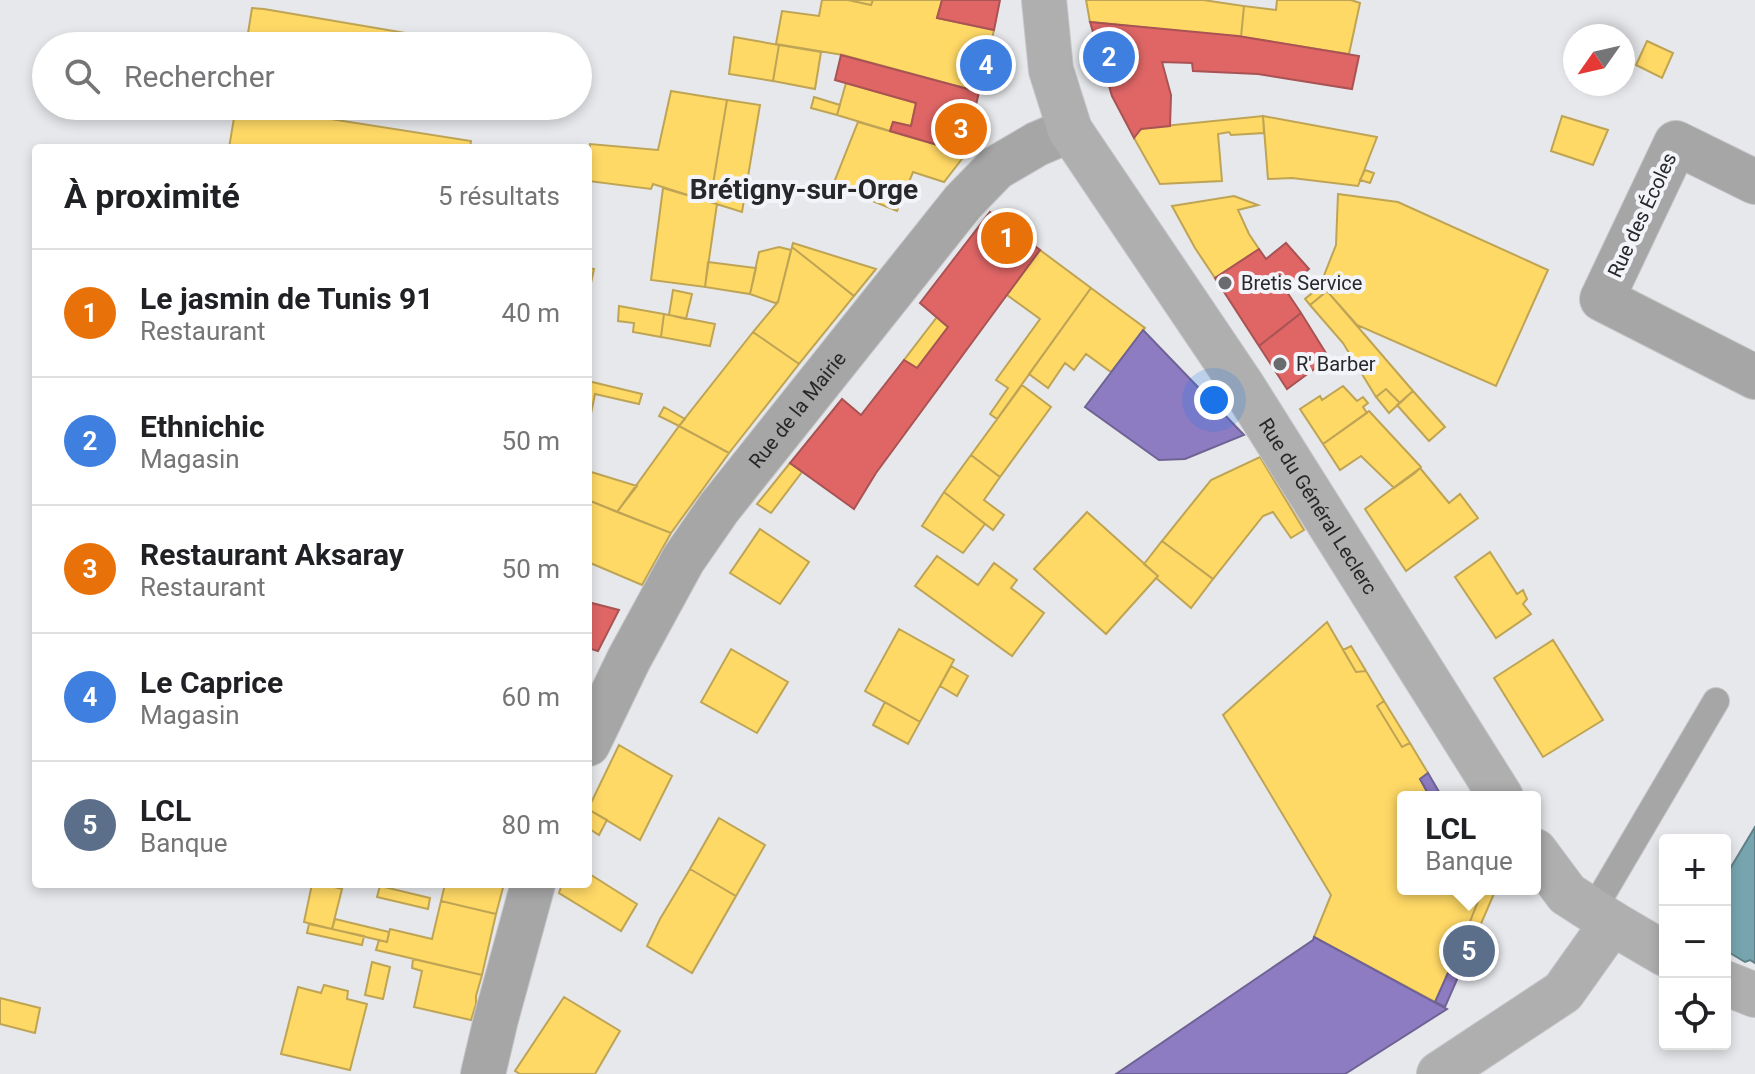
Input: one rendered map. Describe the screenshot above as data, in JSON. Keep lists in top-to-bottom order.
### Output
{
  "streets": {
    "street": ["Rue des Écoles", "Rue de la Mairie", "Rue du Général Leclerc"]
  },
  "crossings": [
    ["Rue de la Mairie", "Rue du Général Leclerc"]
  ],
  "districts": ["Brétigny-sur-Orge"],
  "places": ["Bretis Service", "R' Barber"],
  "north": "bottom left",
  "page": {
    "pins": [
      "2",
      "4",
      "3",
      "1",
      "5"
    ],
    "search": "Rechercher",
    "heading": ["À proximité", "5 résultats"],
    "list": [
      {
        "mark": "1",
        "name": "Le jasmin de Tunis 91",
        "note": "Restaurant",
        "value": "40 m"
      },
      {
        "mark": "2",
        "name": "Ethnichic",
        "note": "Magasin",
        "value": "50 m"
      },
      {
        "mark": "3",
        "name": "Restaurant Aksaray",
        "note": "Restaurant",
        "value": "50 m"
      },
      {
        "mark": "4",
        "name": "Le Caprice",
        "note": "Magasin",
        "value": "60 m"
      },
      {
        "mark": "5",
        "name": "LCL",
        "note": "Banque",
        "value": "80 m"
      }
    ],
    "popup": ["LCL", "Banque"],
    "map_buttons": ["+", "−"]
  }
}
